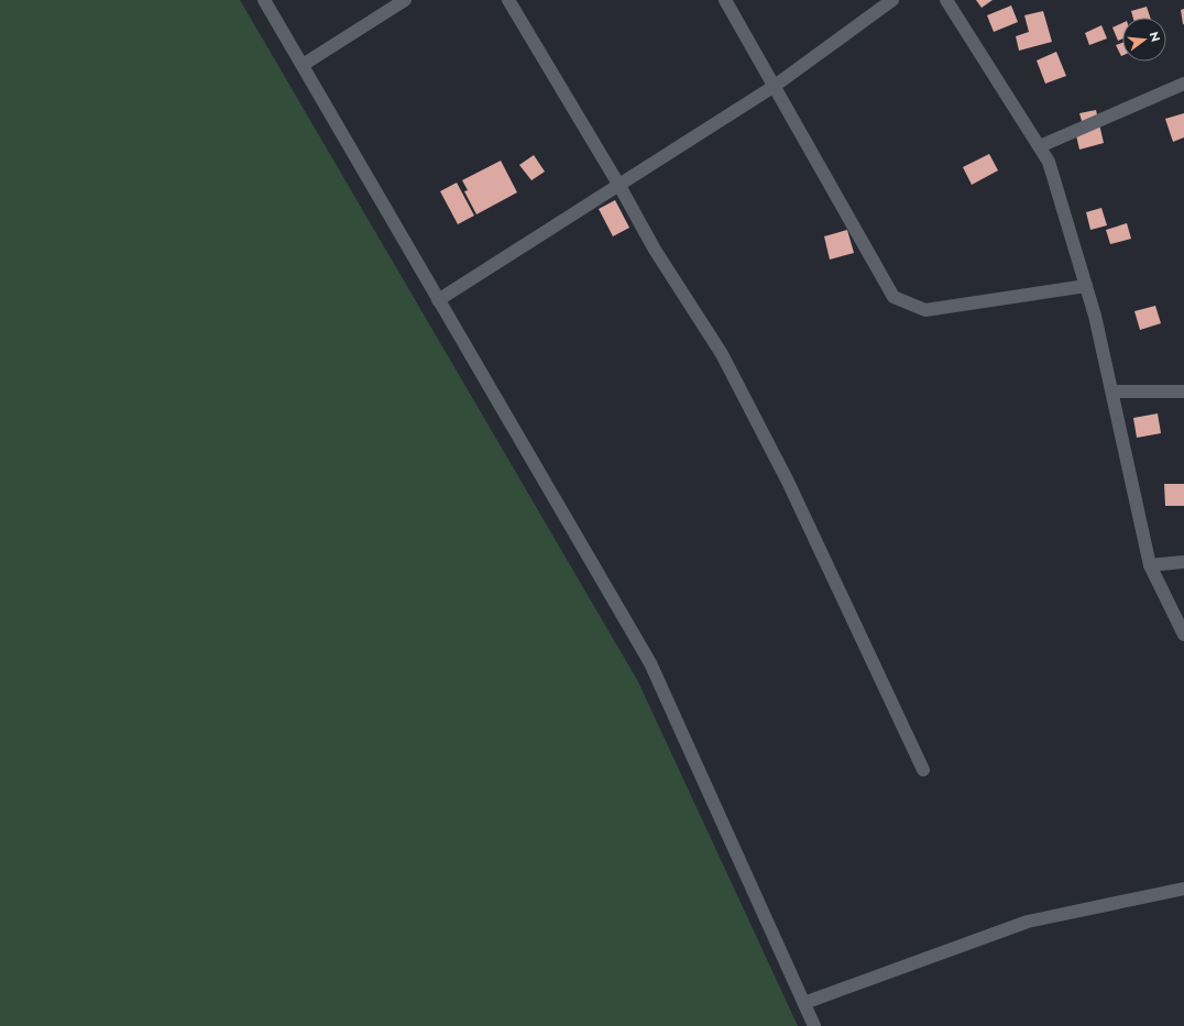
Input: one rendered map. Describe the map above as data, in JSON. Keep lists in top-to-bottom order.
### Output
{
  "north": "right"
}
